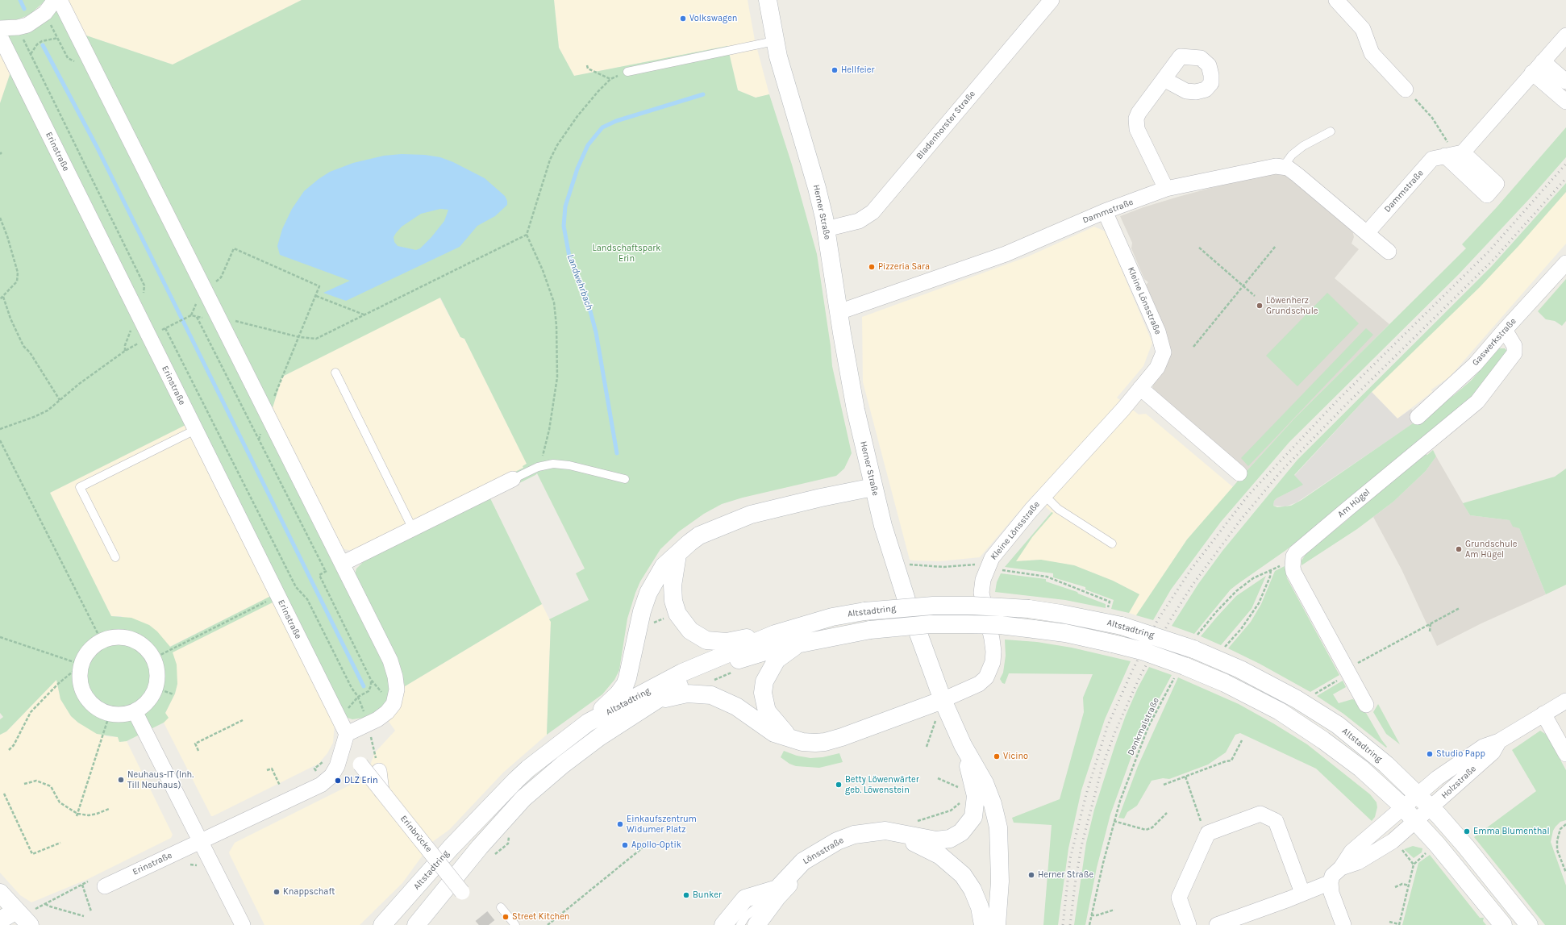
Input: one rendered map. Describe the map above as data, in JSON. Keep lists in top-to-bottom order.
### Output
{
  "streets": {
    "main road": ["Herner Straße", "Altstadtring", "Lönsstraße"],
    "street": [
      "Bladenhorster Straße",
      "Erinstraße",
      "Dammstraße",
      "Kleine Lönsstraße",
      "Gaswerkstraße",
      "Am Hügel",
      "Holzstraße",
      "Erinbrücke"
    ],
    "path": ["Denkmalstraße"]
  },
  "crossings": [
    ["Bladenhorster Straße", "Herner Straße"],
    ["Dammstraße", "Herner Straße"],
    ["Dammstraße", "Kleine Lönsstraße"],
    ["Herner Straße", "Kleine Lönsstraße"],
    ["Herner Straße", "Lönsstraße"],
    ["Gaswerkstraße", "Am Hügel"],
    ["Altstadtring", "Denkmalstraße"],
    ["Altstadtring", "Holzstraße"]
  ],
  "water": ["Landwehrbach"],
  "parks": ["Landschaftspark Erin"],
  "places": [
    "Volkswagen",
    "Hellfeier",
    "Pizzeria Sara",
    "Löwenherz Grundschule",
    "Grundschule Am Hügel",
    "Studio Papp",
    "Vicino",
    "Neuhaus-IT (Inh. Till Neuhaus)",
    "DLZ Erin",
    "Betty Löwenwärter geb. Löwenstein",
    "Einkaufszentrum Widumer Platz",
    "Emma Blumenthal",
    "Apollo-Optik",
    "Herner Straße",
    "Knappschaft",
    "Bunker",
    "Street Kitchen"
  ]
}
